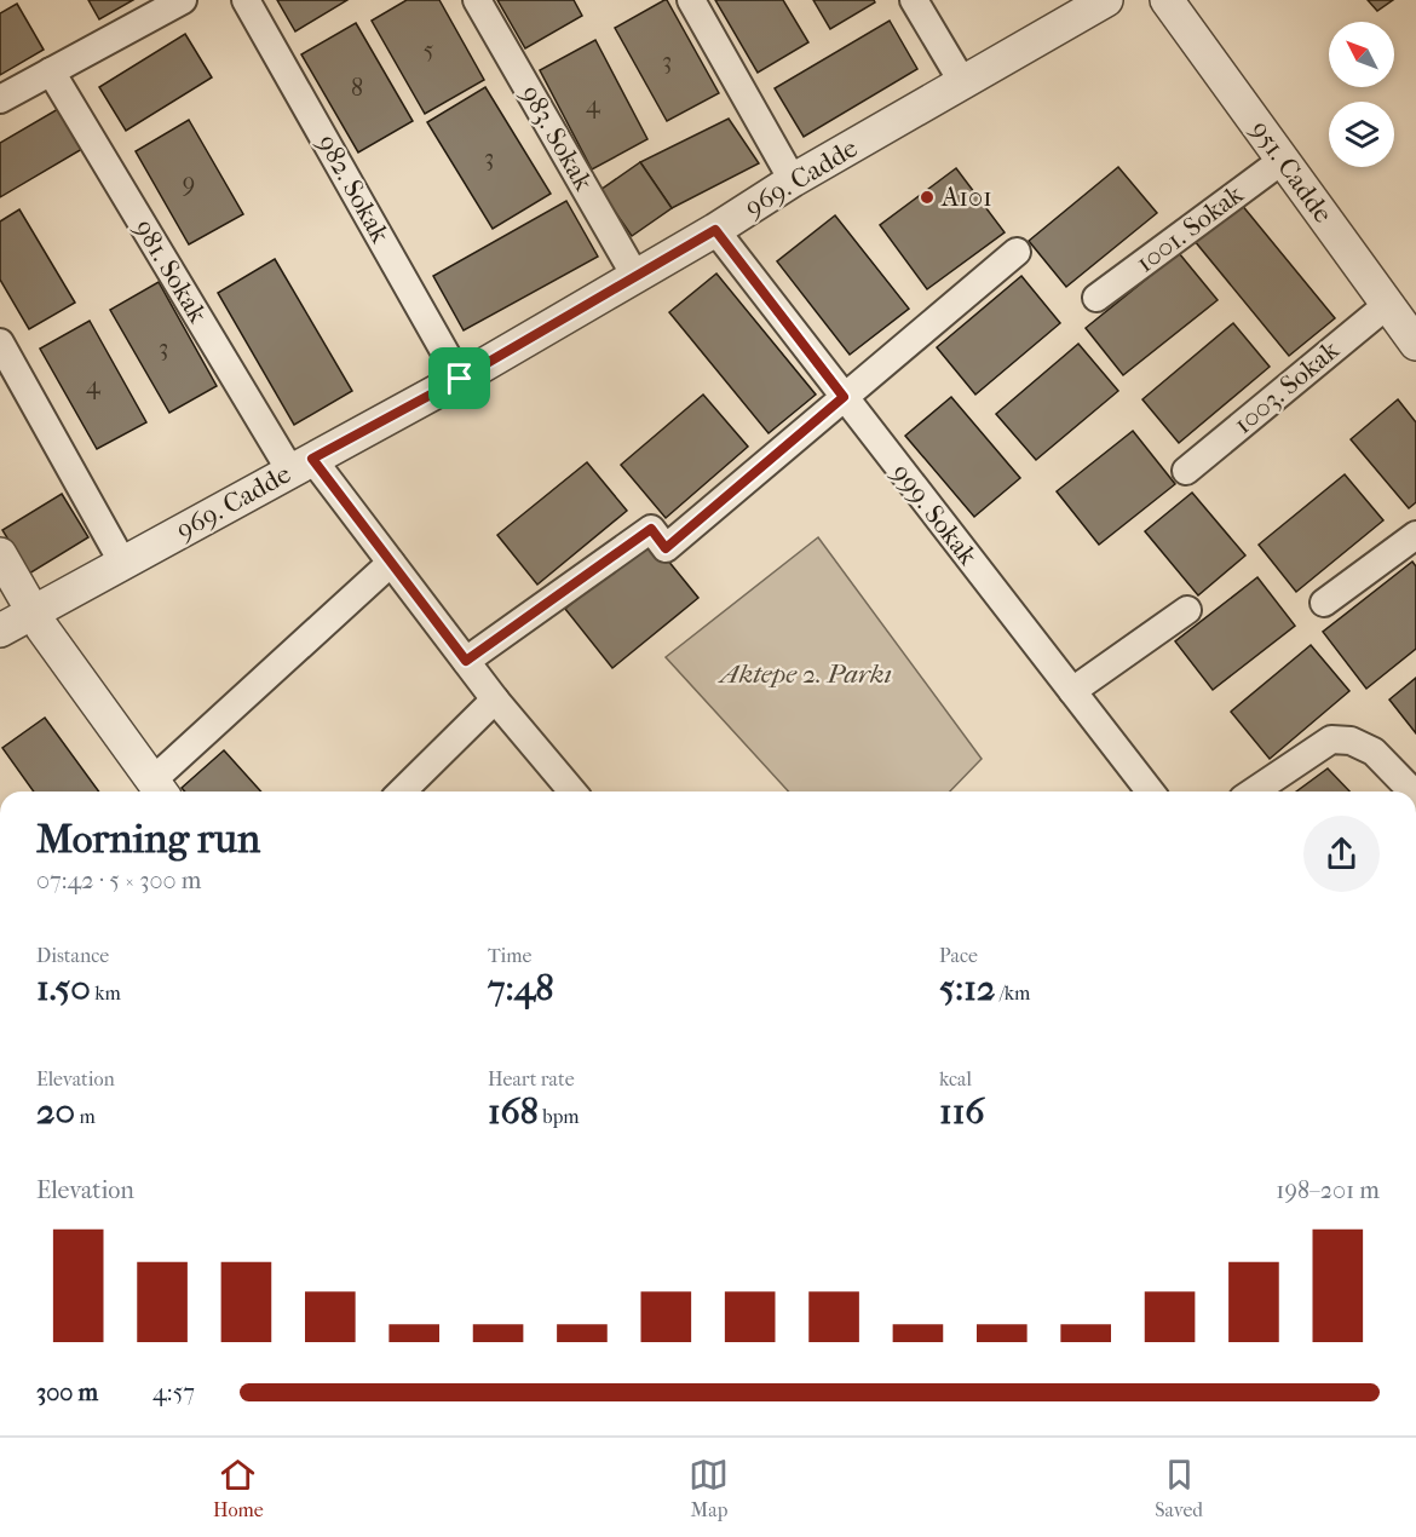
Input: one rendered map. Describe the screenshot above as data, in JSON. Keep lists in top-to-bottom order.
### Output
{
  "streets": {
    "street": [
      "983. Sokak",
      "951. Cadde",
      "969. Cadde",
      "982. Sokak",
      "1001. Sokak",
      "981. Sokak",
      "1003. Sokak",
      "999. Sokak"
    ]
  },
  "crossings": [
    ["983. Sokak", "969. Cadde"],
    ["951. Cadde", "1001. Sokak"],
    ["951. Cadde", "1003. Sokak"],
    ["969. Cadde", "982. Sokak"],
    ["969. Cadde", "981. Sokak"],
    ["969. Cadde", "999. Sokak"]
  ],
  "parks": ["Aktepe 2. Parkı"],
  "places": ["A101"],
  "house_numbers": [
    "5",
    "3",
    "8",
    "4",
    "3",
    "9",
    "3",
    "4"
  ],
  "north": "top left",
  "page": {
    "heading": ["Morning run", "07:42 · 5 × 300 m"],
    "stats": [
      ["Distance", "1.50 km"],
      ["Time", "7:48"],
      ["Pace", "5:12 /km"],
      ["Elevation", "20 m"],
      ["Heart rate", "168 bpm"],
      ["kcal", "116"]
    ],
    "chart": ["Elevation", "198–201 m"],
    "list": [
      {
        "name": "300 m",
        "note": "4:57"
      }
    ],
    "tabs": ["Home", "Map", "Saved"]
  }
}
